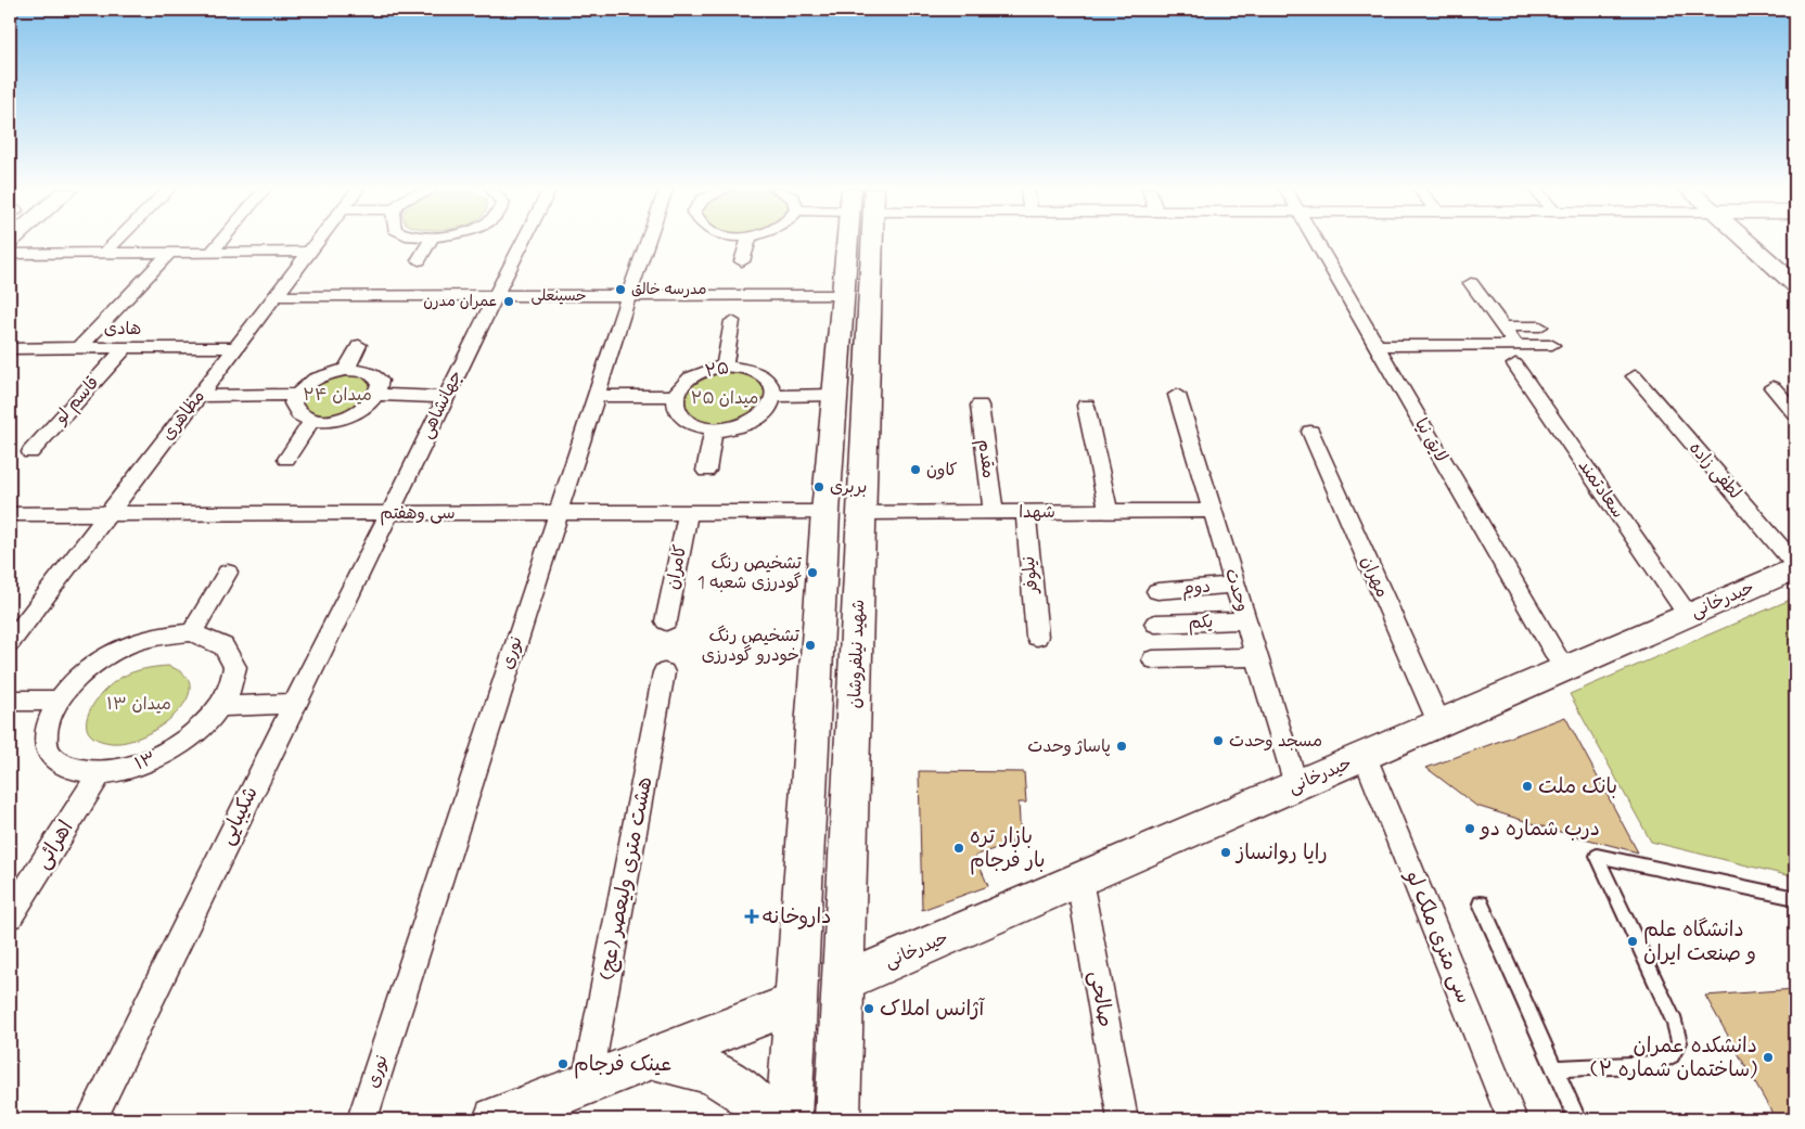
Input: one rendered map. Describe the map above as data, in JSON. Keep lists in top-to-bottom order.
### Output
{
  "streets": {
    "main road": ["حیدرخانی", "شهید نیلفروشان"],
    "street": [
      "حسینعلی",
      "هادی",
      "۲۵",
      "قاسم لو",
      "جهانشاهی",
      "مظاهری",
      "لایق نیا",
      "مقدم",
      "لطفی زاده",
      "سعادتمند",
      "شهدا",
      "سی وهفتم",
      "کامران",
      "نیلوفر",
      "مهران",
      "دوم",
      "وحدت",
      "یکم",
      "نوری",
      "۱۳",
      "شکیبایی",
      "اهرائی",
      "هشت متری ولیعصر (عج)",
      "سی متری ملک لو",
      "صالحی"
    ]
  },
  "crossings": [
    ["حسینعلی", "جهانشاهی"],
    ["حسینعلی", "مظاهری"],
    ["حسینعلی", "نوری"],
    ["هادی", "قاسم لو"],
    ["هادی", "مظاهری"],
    ["جهانشاهی", "سی وهفتم"],
    ["جهانشاهی", "شکیبایی"],
    ["مظاهری", "سی وهفتم"],
    ["لایق نیا", "حیدرخانی"],
    ["مقدم", "شهدا"],
    ["سعادتمند", "حیدرخانی"],
    ["شهدا", "نیلوفر"],
    ["شهدا", "وحدت"],
    ["شهدا", "شهید نیلفروشان"],
    ["سی وهفتم", "کامران"],
    ["سی وهفتم", "نوری"],
    ["سی وهفتم", "شکیبایی"],
    ["مهران", "حیدرخانی"],
    ["دوم", "وحدت"],
    ["وحدت", "حیدرخانی"],
    ["وحدت", "یکم"],
    ["حیدرخانی", "شهید نیلفروشان"],
    ["حیدرخانی", "سی متری ملک لو"],
    ["حیدرخانی", "صالحی"],
    ["۱۳", "اهرائی"]
  ],
  "parks": ["میدان ۲۴", "میدان ۲۵", "میدان ۱۳"],
  "places": {
    "other": [
      "مدرسه خالق",
      "عمران مدرن",
      "کاون",
      "بربری",
      "تشخیص رنگ گودرزی شعبه 1",
      "تشخیص رنگ خودرو گودرزی",
      "مسجد وحدت",
      "پاساژ وحدت",
      "بانک ملت",
      "درب شماره دو",
      "بازار تره بار فرجام",
      "رایا روانساز",
      "دانشگاه علم و صنعت ایران",
      "آژانس املاک",
      "دانشکده عمران (ساختمان شماره ۲)",
      "عینک فرجام"
    ],
    "health": ["داروخانه"]
  }
}
